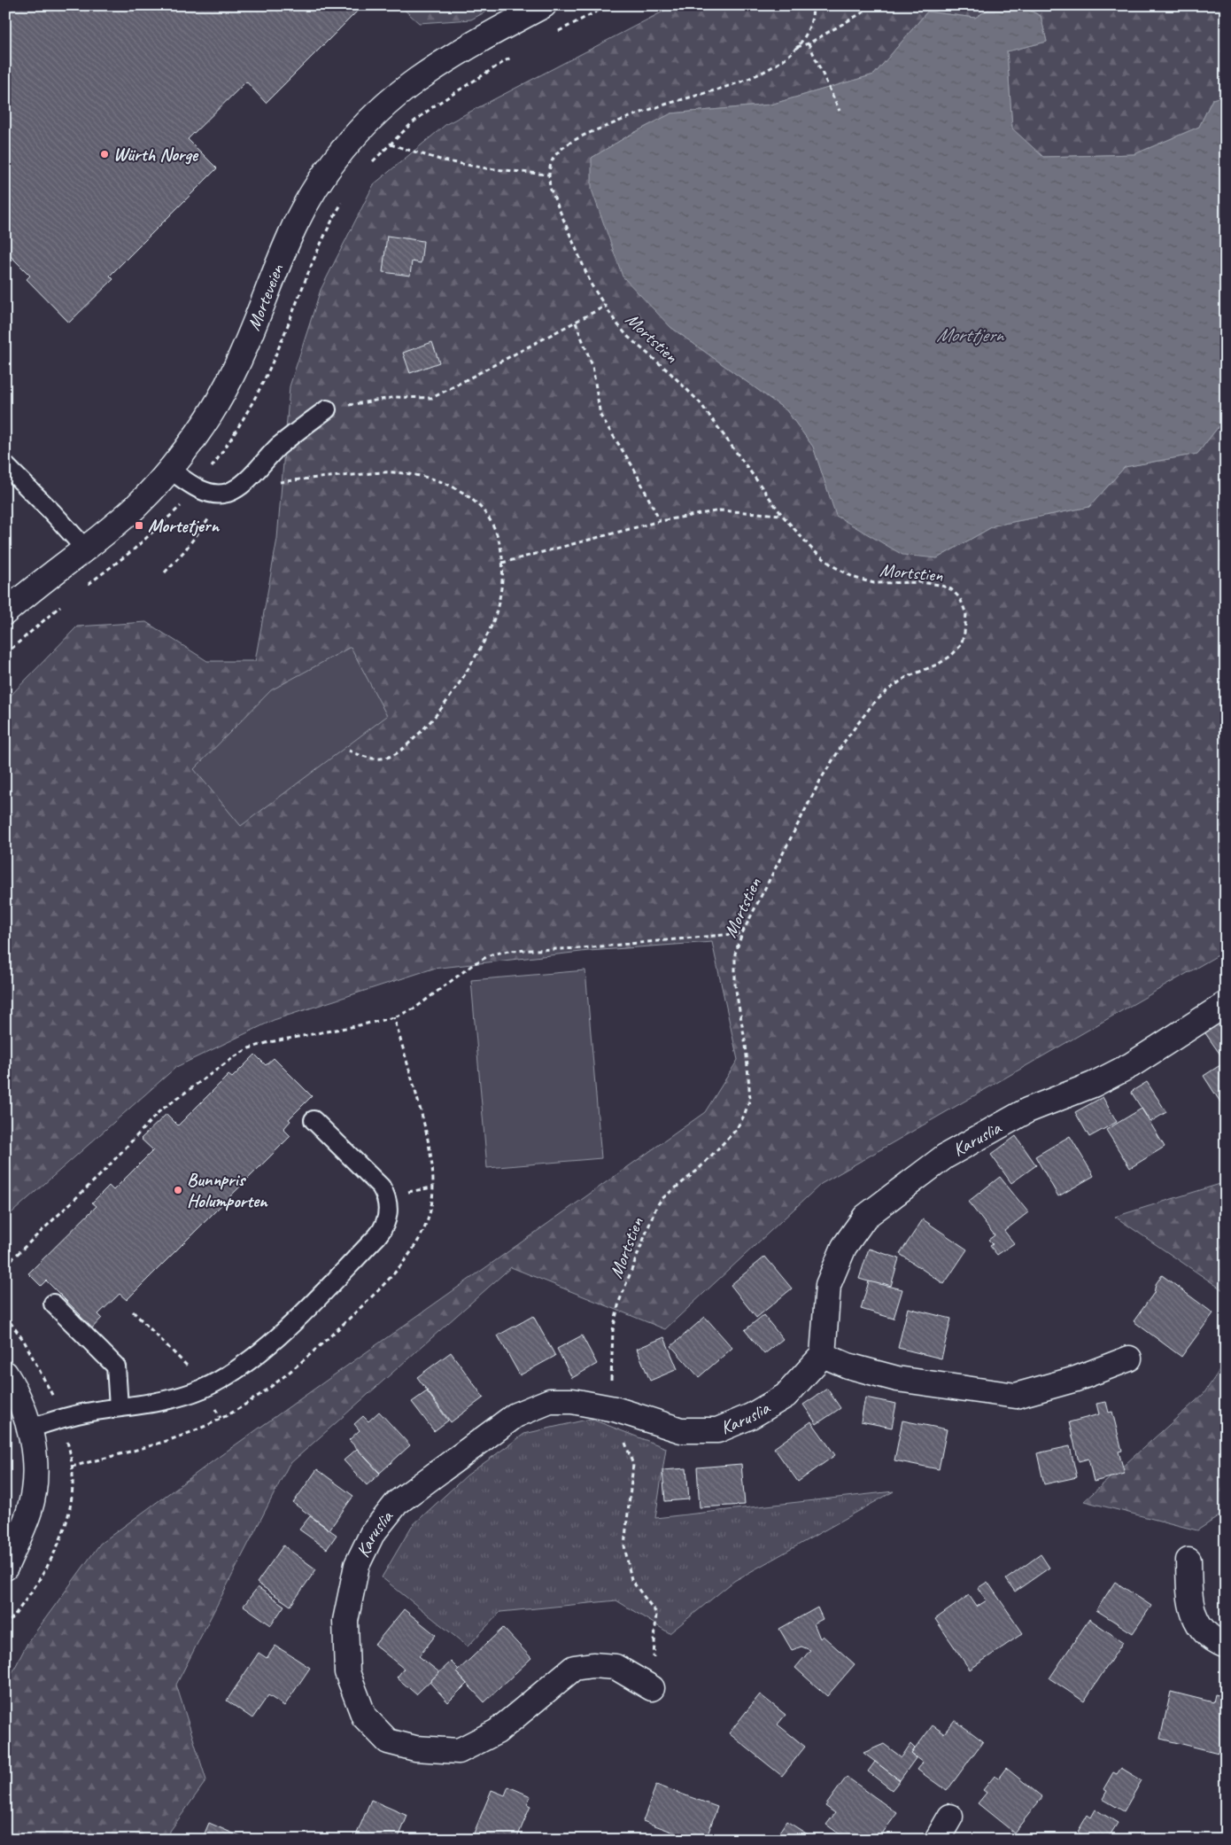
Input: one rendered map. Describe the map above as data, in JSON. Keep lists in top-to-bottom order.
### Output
{
  "streets": {
    "street": ["Morteveien", "Karuslia"],
    "path": ["Mortstien"]
  },
  "crossings": [
    ["Mortstien", "Karuslia"]
  ],
  "water": ["Morttjern"],
  "places": {
    "other": ["Würth Norge", "Bunnpris Holumporten"],
    "transit": ["Mortetjern"]
  }
}
